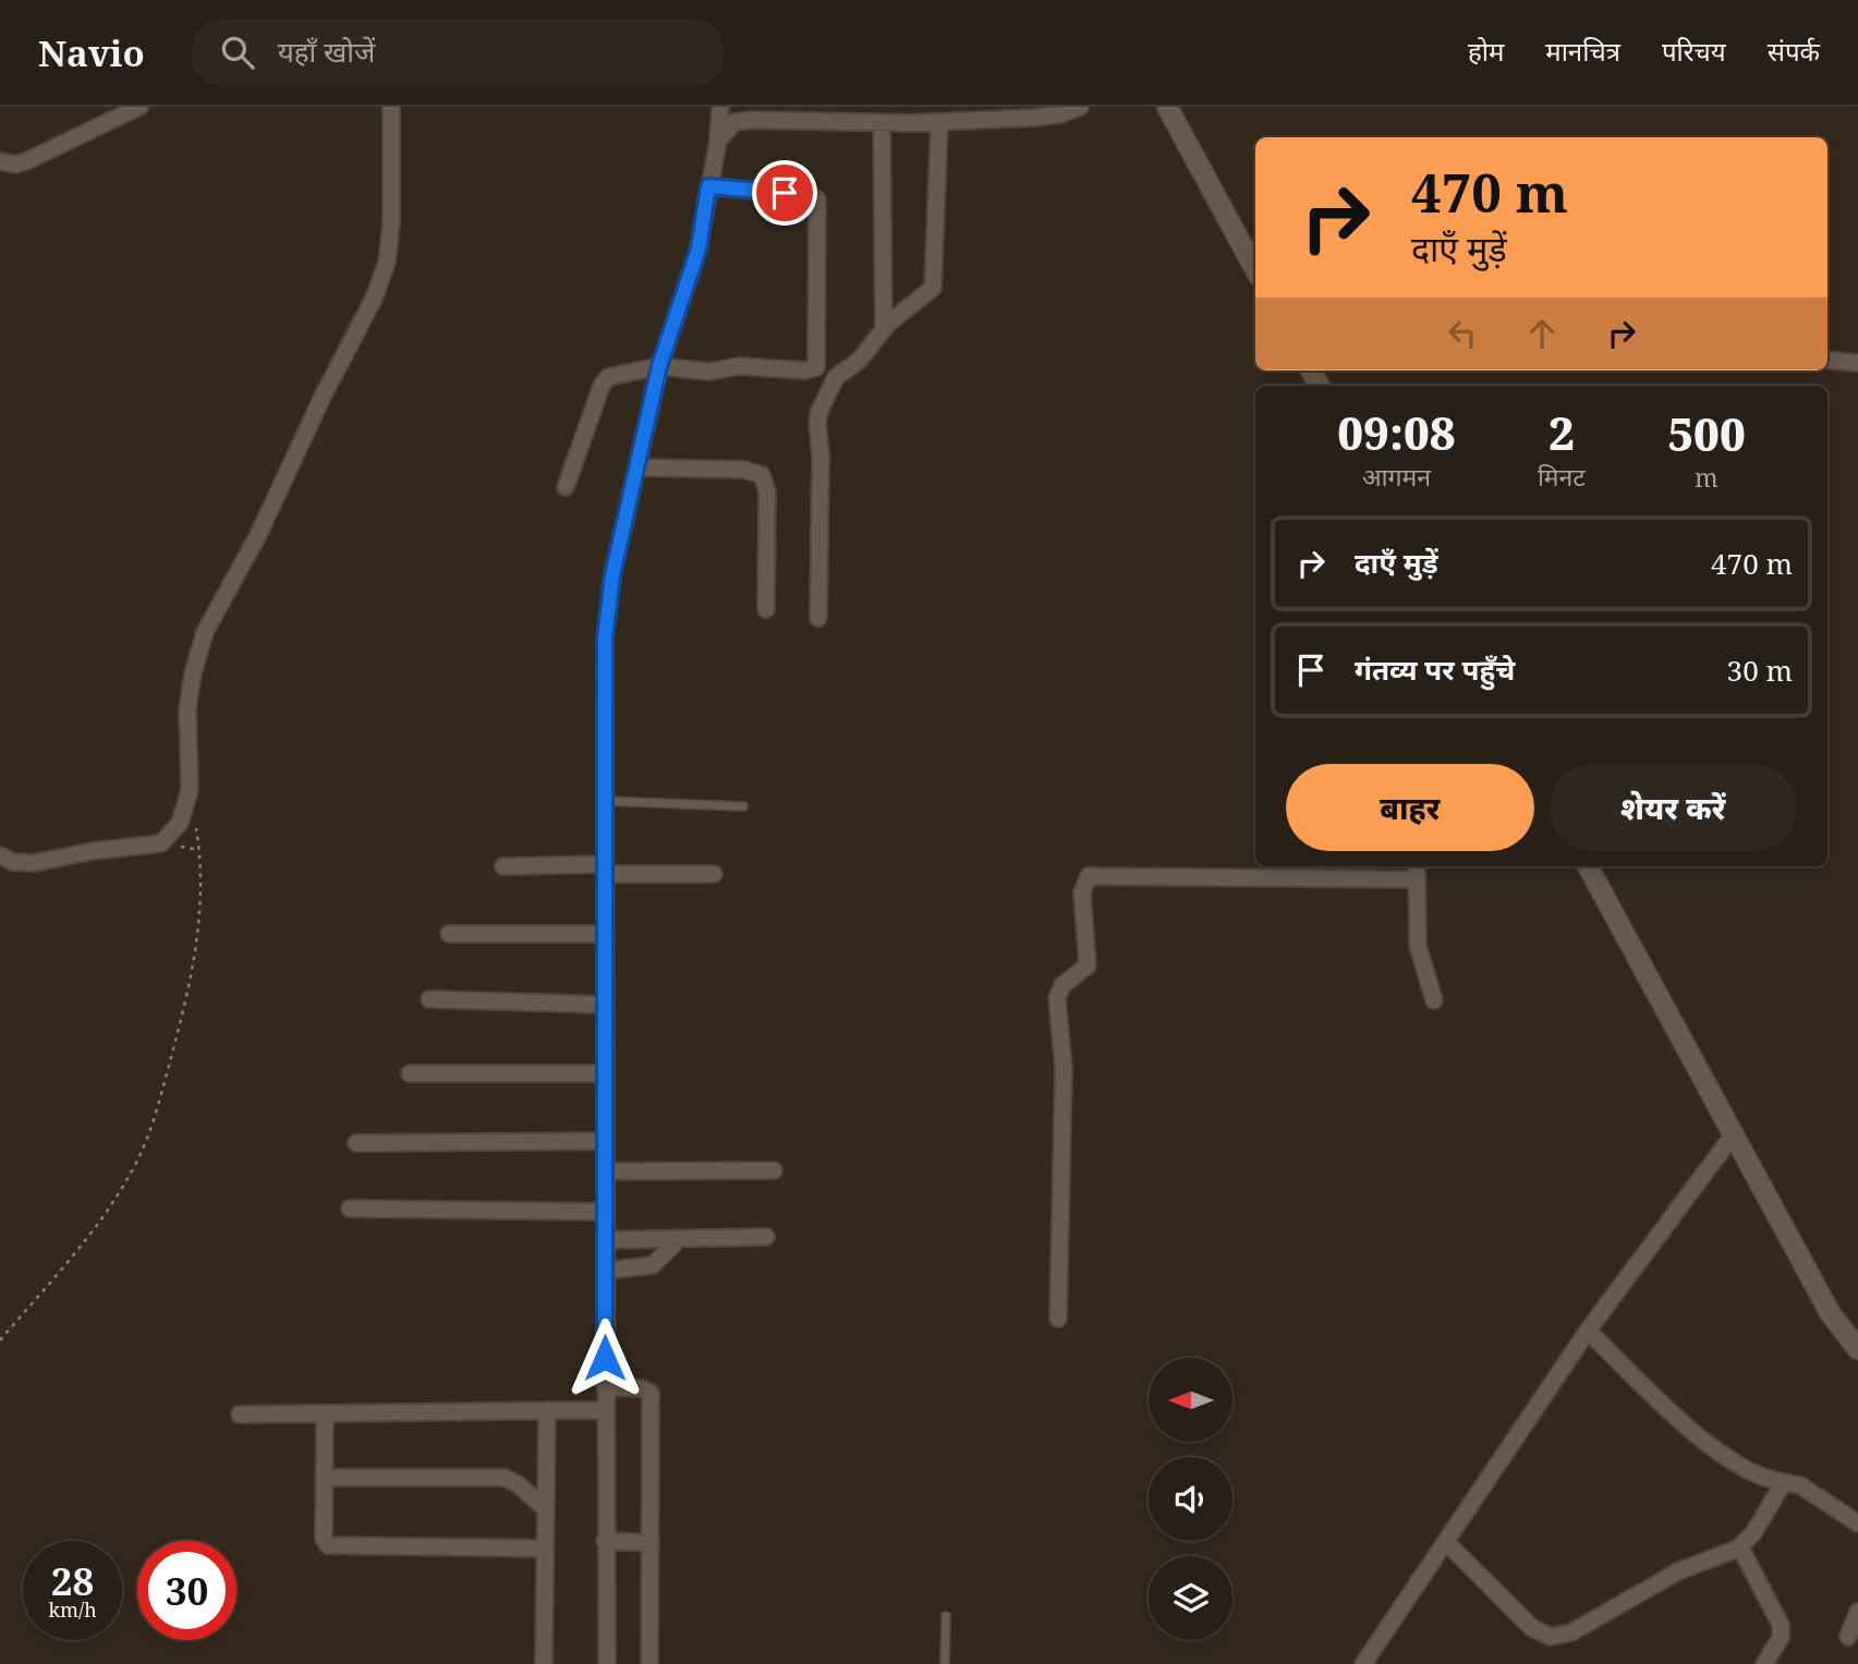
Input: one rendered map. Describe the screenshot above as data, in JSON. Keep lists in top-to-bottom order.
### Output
{
  "north": "left",
  "page": {
    "header": "Navio",
    "search": "यहाँ खोजें",
    "nav": [
      "होम",
      "मानचित्र",
      "परिचय",
      "संपर्क"
    ],
    "turn": ["470 m", "दाएँ मुड़ें"],
    "eta": [
      "09:08",
      "आगमन",
      "2",
      "मिनट",
      "500",
      "m"
    ],
    "list": [
      {
        "name": "दाएँ मुड़ें",
        "value": "470 m"
      },
      {
        "name": "गंतव्य पर पहुँचे",
        "value": "30 m"
      }
    ],
    "buttons": ["बाहर", "शेयर करें"],
    "speed": "28 km/h",
    "limit": "30"
  }
}
